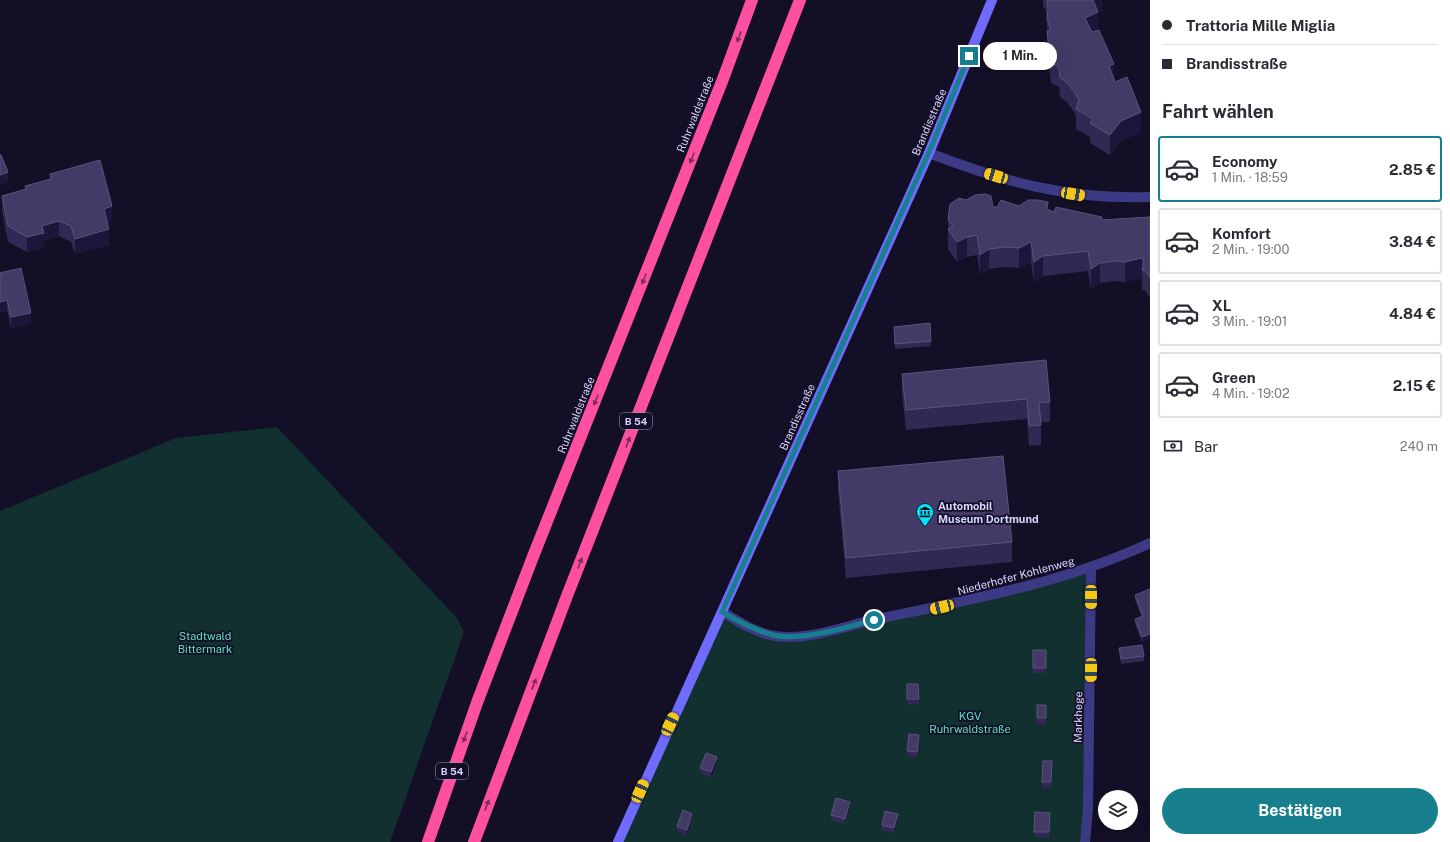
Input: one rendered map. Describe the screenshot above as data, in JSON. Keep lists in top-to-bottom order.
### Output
{
  "streets": {
    "highway": ["Ruhrwaldstraße", "B 54"],
    "street": ["Brandisstraße", "Niederhofer Kohlenweg", "Markhege"]
  },
  "crossings": [
    ["Brandisstraße", "Niederhofer Kohlenweg"],
    ["Niederhofer Kohlenweg", "Markhege"]
  ],
  "parks": ["Stadtwald Bittermark", "KGV Ruhrwaldstraße"],
  "places": {
    "museum": ["Automobil Museum Dortmund"]
  },
  "page": {
    "banner": ["Trattoria Mille Miglia", "Brandisstraße"],
    "bubble": "1 Min.",
    "heading": "Fahrt wählen",
    "list": [
      {
        "name": "Economy",
        "note": "1 Min. · 18:59",
        "value": "2.85 €"
      },
      {
        "name": "Komfort",
        "note": "2 Min. · 19:00",
        "value": "3.84 €"
      },
      {
        "name": "XL",
        "note": "3 Min. · 19:01",
        "value": "4.84 €"
      },
      {
        "name": "Green",
        "note": "4 Min. · 19:02",
        "value": "2.15 €"
      }
    ],
    "pay": ["Bar", "240 m"],
    "buttons": "Bestätigen"
  }
}
